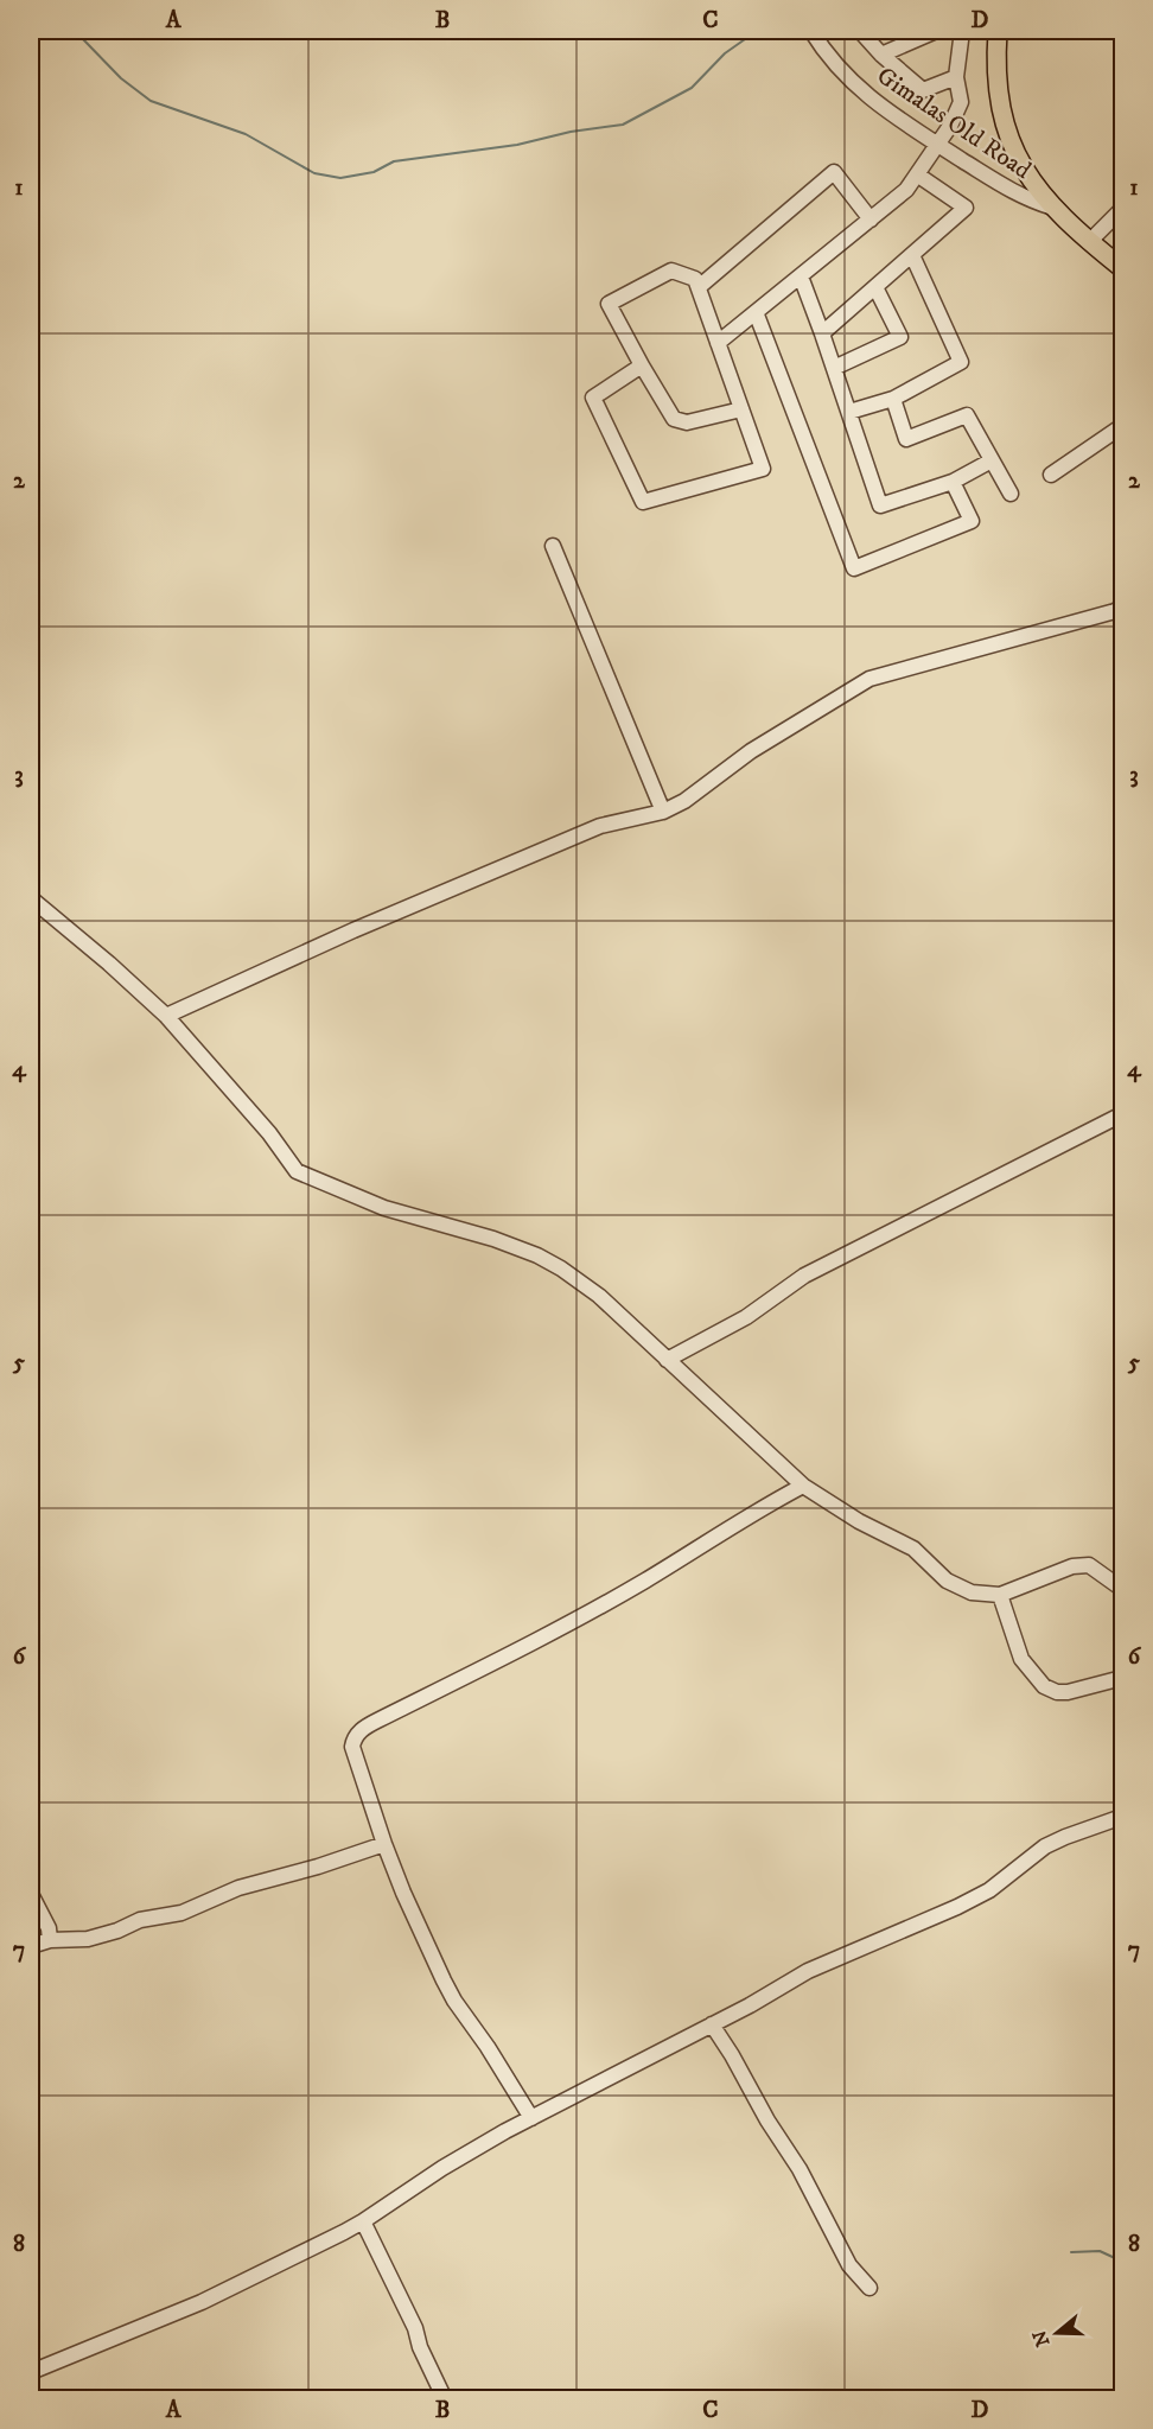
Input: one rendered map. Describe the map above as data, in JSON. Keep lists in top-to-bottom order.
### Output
{
  "streets": {
    "street": ["Gimalas Old Road"]
  },
  "north": "left",
  "grid": {
    "columns": [
      "A",
      "B",
      "C",
      "D"
    ],
    "rows": [
      "1",
      "2",
      "3",
      "4",
      "5",
      "6",
      "7",
      "8"
    ]
  }
}
